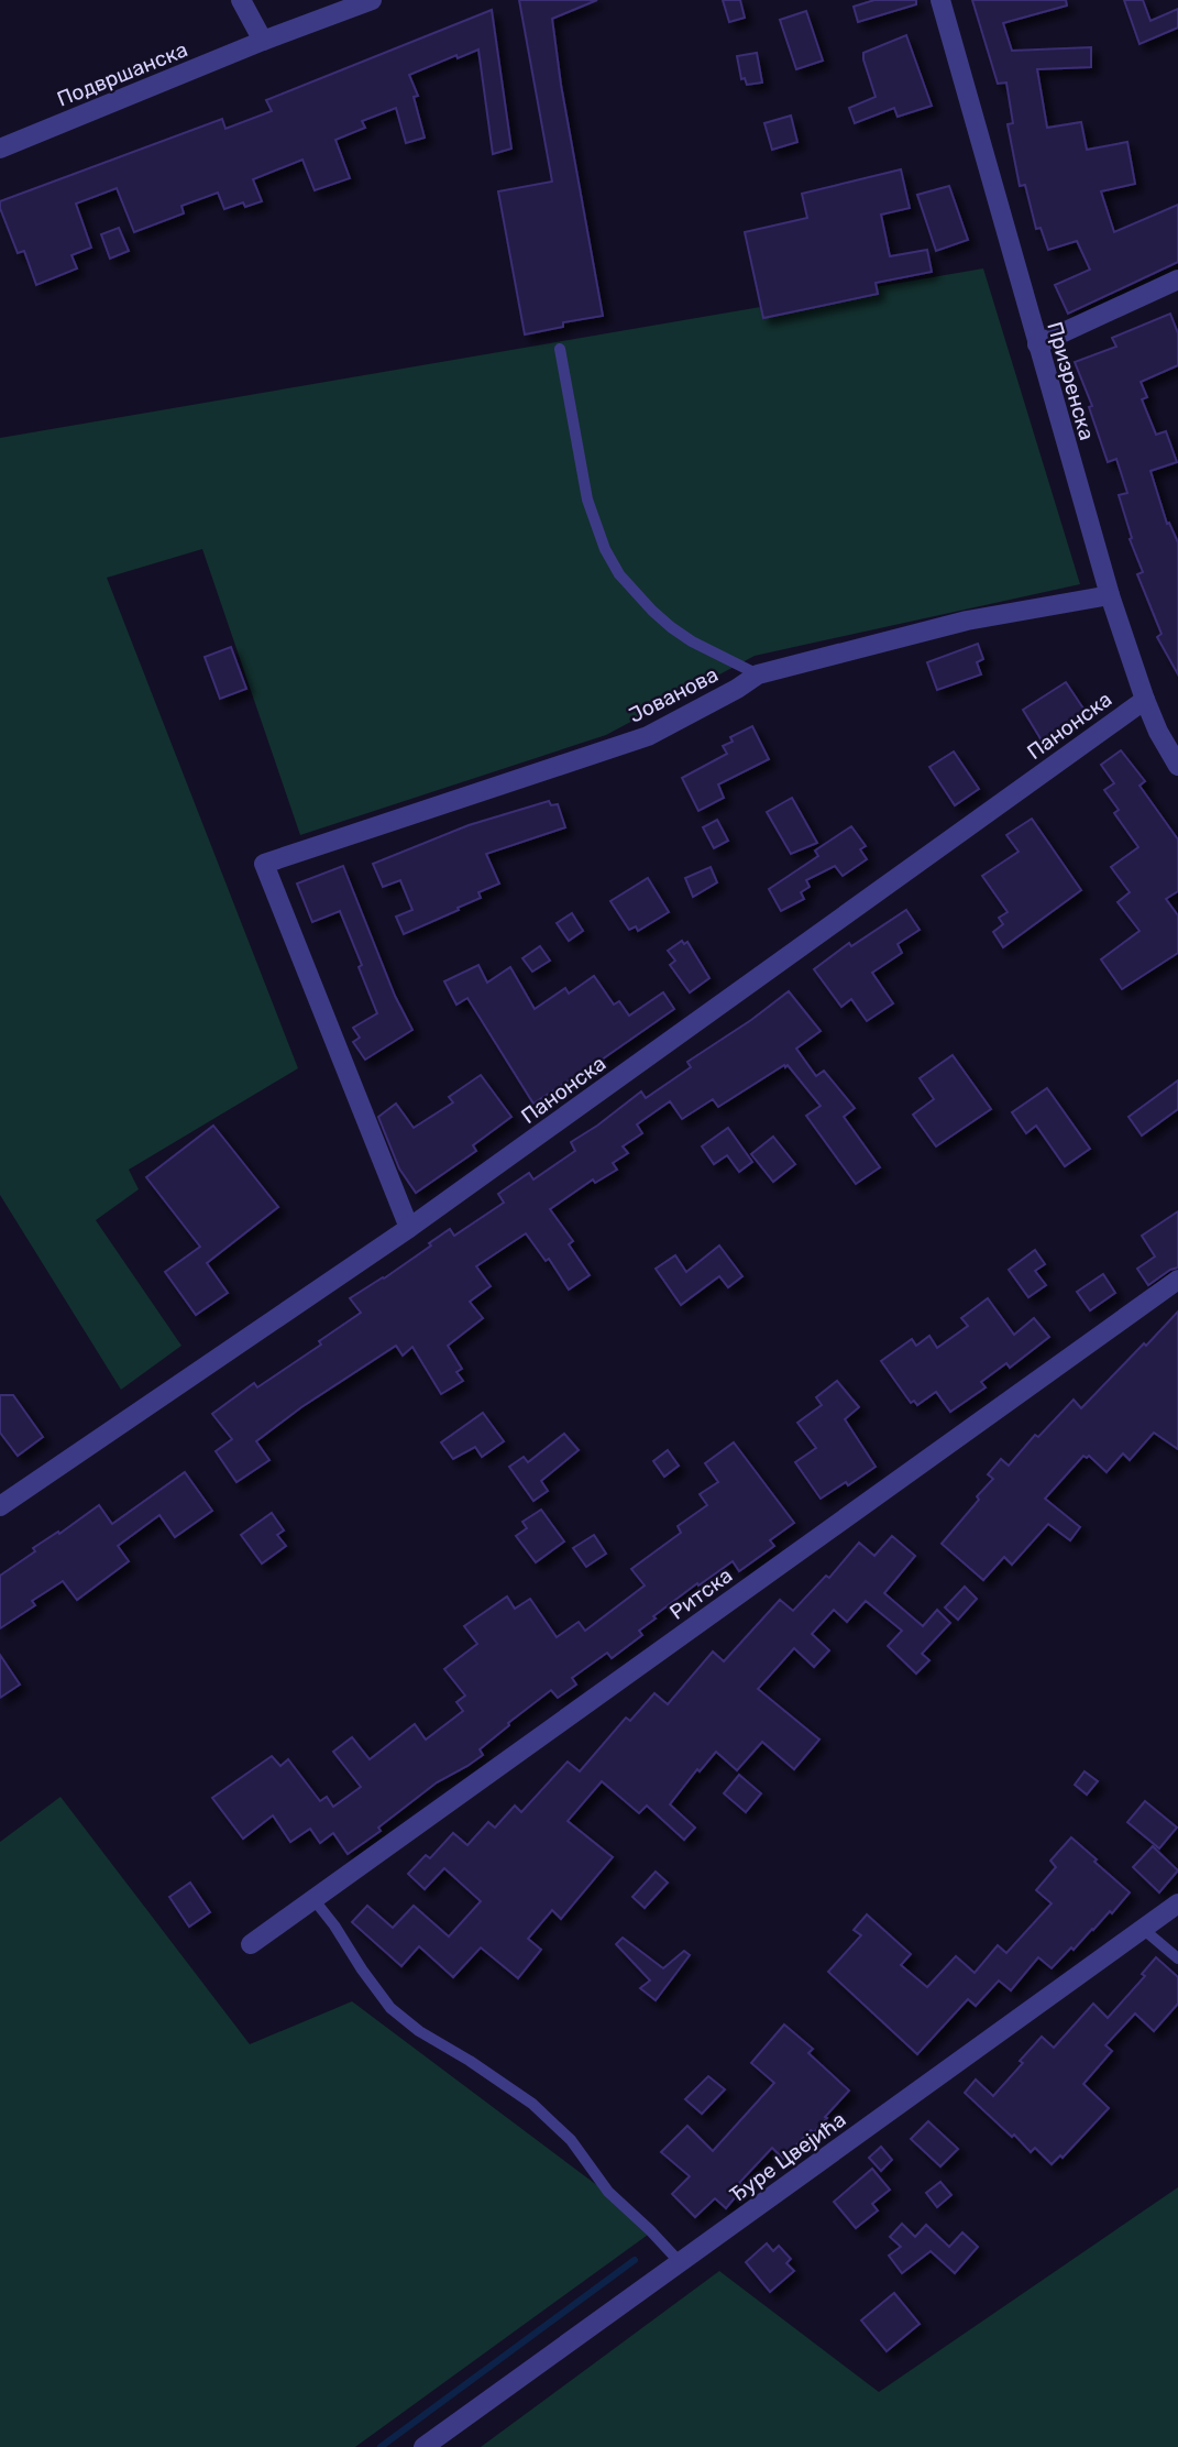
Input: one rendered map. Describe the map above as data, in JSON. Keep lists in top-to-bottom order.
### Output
{
  "streets": {
    "street": [
      "Подвршанска",
      "Призренска",
      "Јованова",
      "Панонска",
      "Ритска",
      "Ђуре Цвејића"
    ]
  },
  "crossings": [
    ["Призренска", "Јованова"],
    ["Призренска", "Панонска"],
    ["Јованова", "Панонска"]
  ]
}
